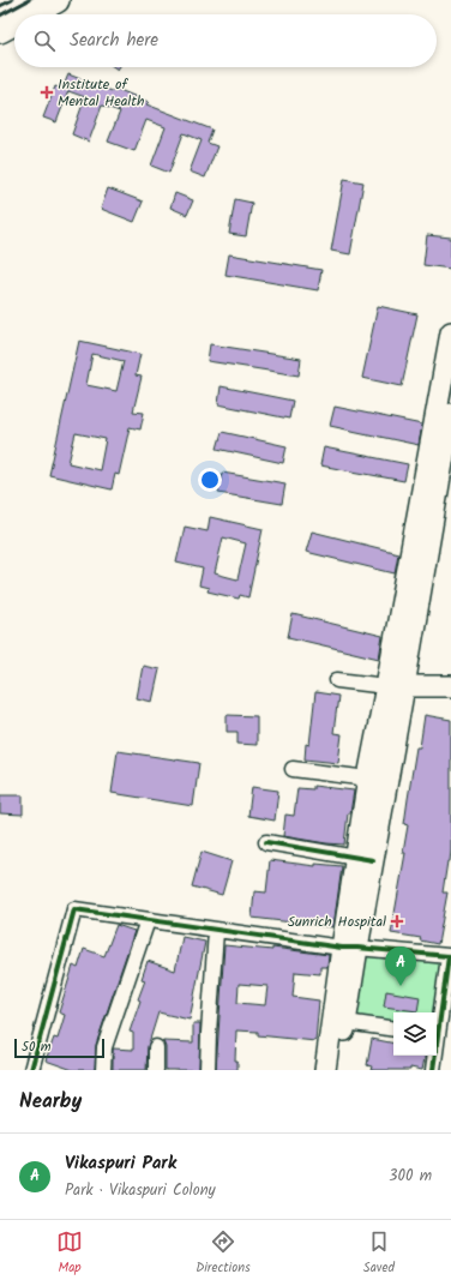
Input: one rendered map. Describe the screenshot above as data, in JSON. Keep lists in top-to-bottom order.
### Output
{
  "places": {
    "health": ["Institute of Mental Health", "Sunrich Hospital"]
  },
  "scale_bar": "50 m",
  "page": {
    "search": "Search here",
    "pins": "A",
    "scale": "50 m",
    "heading": "Nearby",
    "list": [
      {
        "mark": "A",
        "name": "Vikaspuri Park",
        "note": "Park · Vikaspuri Colony",
        "value": "300 m"
      }
    ],
    "nav": ["Map", "Directions", "Saved"]
  }
}
